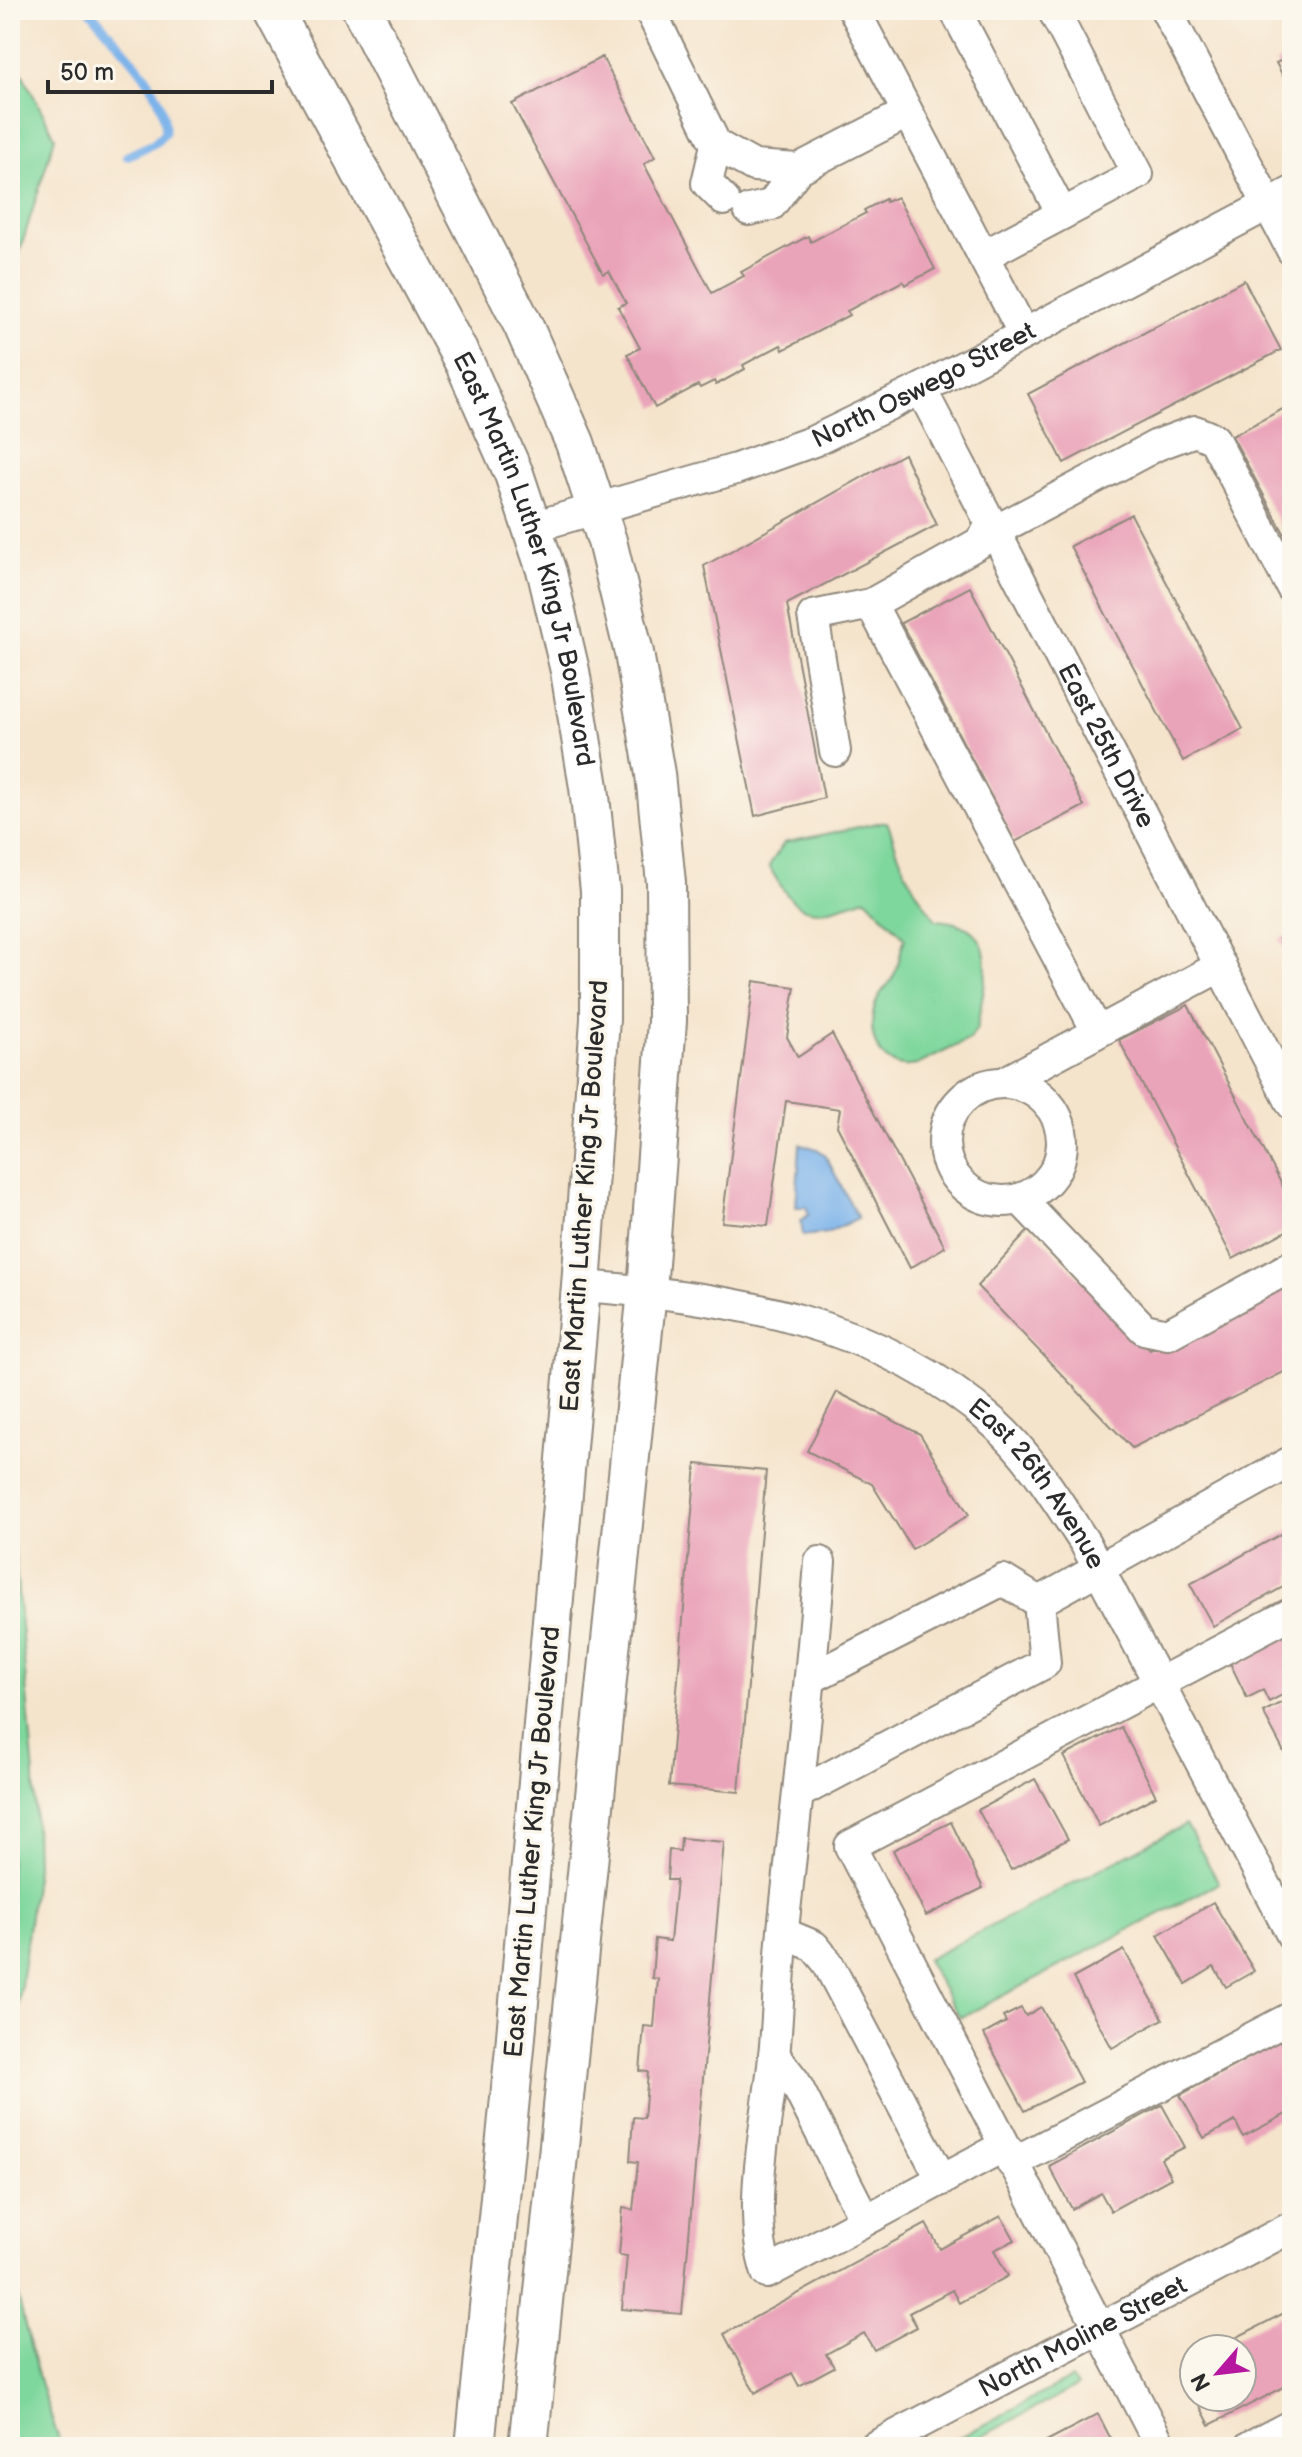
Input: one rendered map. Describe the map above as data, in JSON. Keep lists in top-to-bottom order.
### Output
{
  "streets": {
    "main road": ["East Martin Luther King Jr Boulevard"],
    "street": [
      "North Oswego Street",
      "East 25th Drive",
      "East 26th Avenue",
      "North Moline Street"
    ]
  },
  "crossings": [
    ["North Oswego Street", "East Martin Luther King Jr Boulevard"],
    ["North Oswego Street", "East 25th Drive"],
    ["East Martin Luther King Jr Boulevard", "East 26th Avenue"]
  ],
  "scale_bar": "50 m",
  "north": "bottom left"
}
